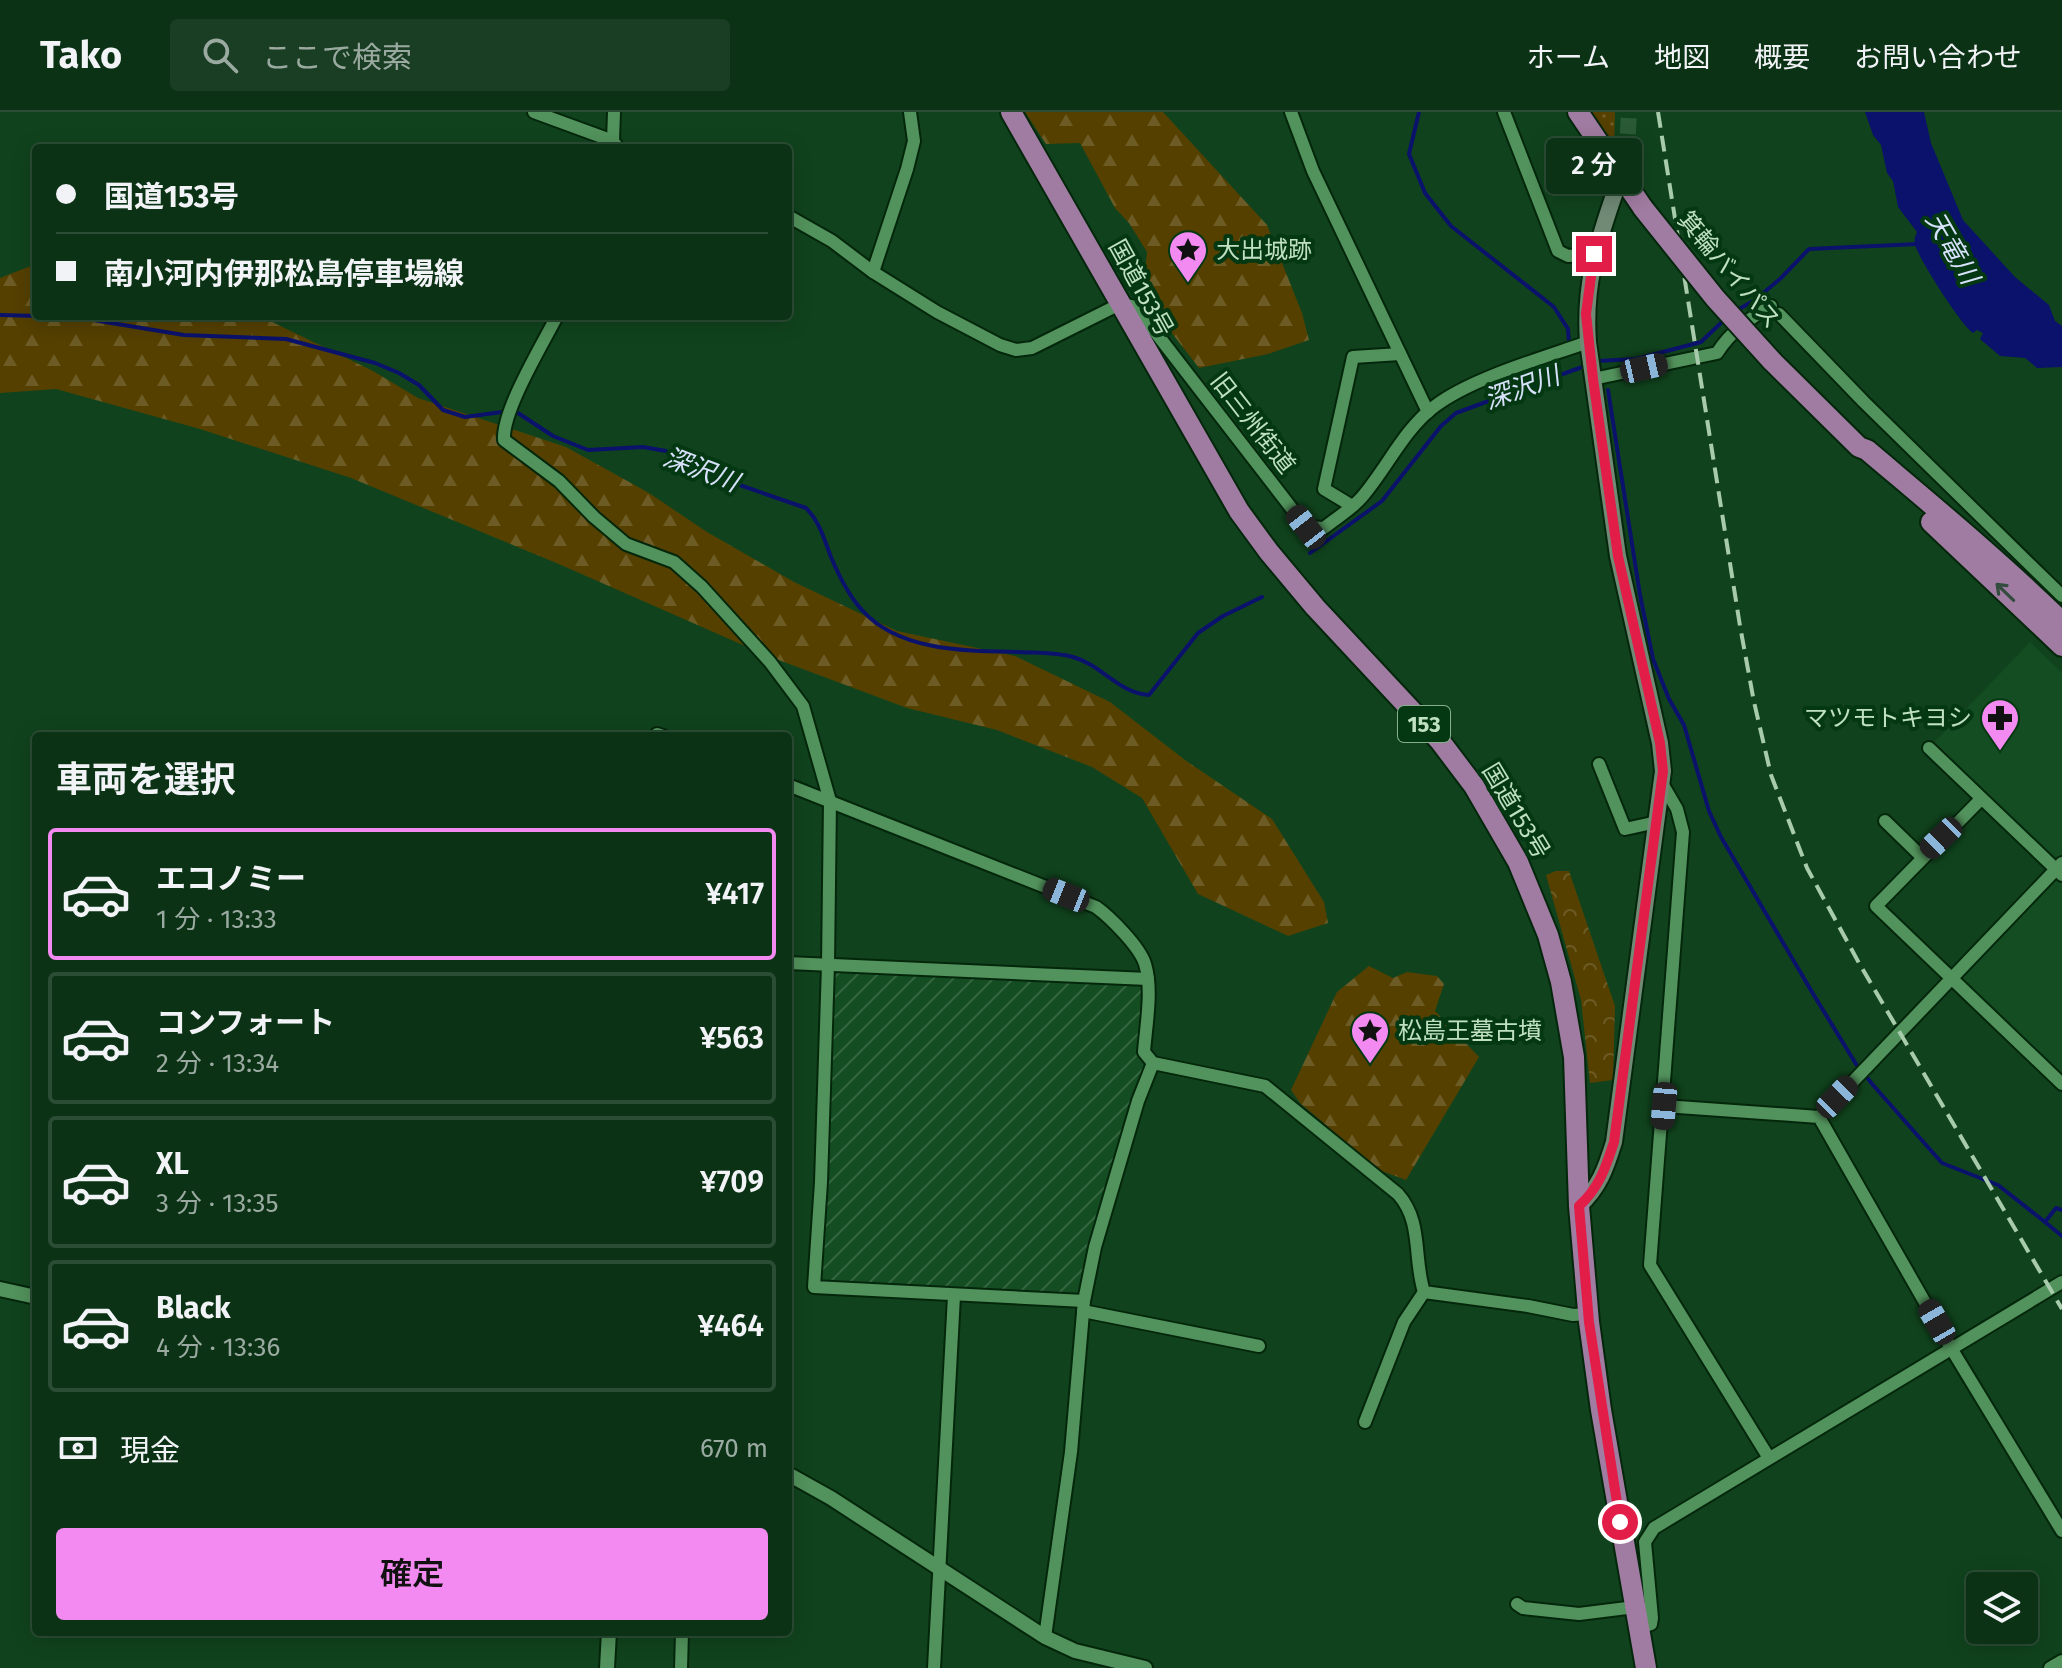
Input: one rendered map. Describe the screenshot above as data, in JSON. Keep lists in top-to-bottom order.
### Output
{
  "streets": {
    "highway": ["箕輪バイパス", "国道153号", "153"],
    "street": ["旧三州街道"]
  },
  "crossings": [
    ["国道153号", "旧三州街道"]
  ],
  "water": ["天竜川", "深沢川"],
  "places": {
    "place": ["大出城跡", "松島王墓古墳"],
    "pharmacy": ["マツモトキヨシ"]
  },
  "page": {
    "header": "Tako",
    "search": "ここで検索",
    "nav": [
      "ホーム",
      "地図",
      "概要",
      "お問い合わせ"
    ],
    "bubble": "2 分",
    "banner": ["国道153号", "南小河内伊那松島停車場線"],
    "heading": "車両を選択",
    "list": [
      {
        "name": "エコノミー",
        "note": "1 分 · 13:33",
        "value": "¥417"
      },
      {
        "name": "コンフォート",
        "note": "2 分 · 13:34",
        "value": "¥563"
      },
      {
        "name": "XL",
        "note": "3 分 · 13:35",
        "value": "¥709"
      },
      {
        "name": "Black",
        "note": "4 分 · 13:36",
        "value": "¥464"
      }
    ],
    "pay": ["現金", "670 m"],
    "buttons": "確定"
  }
}
